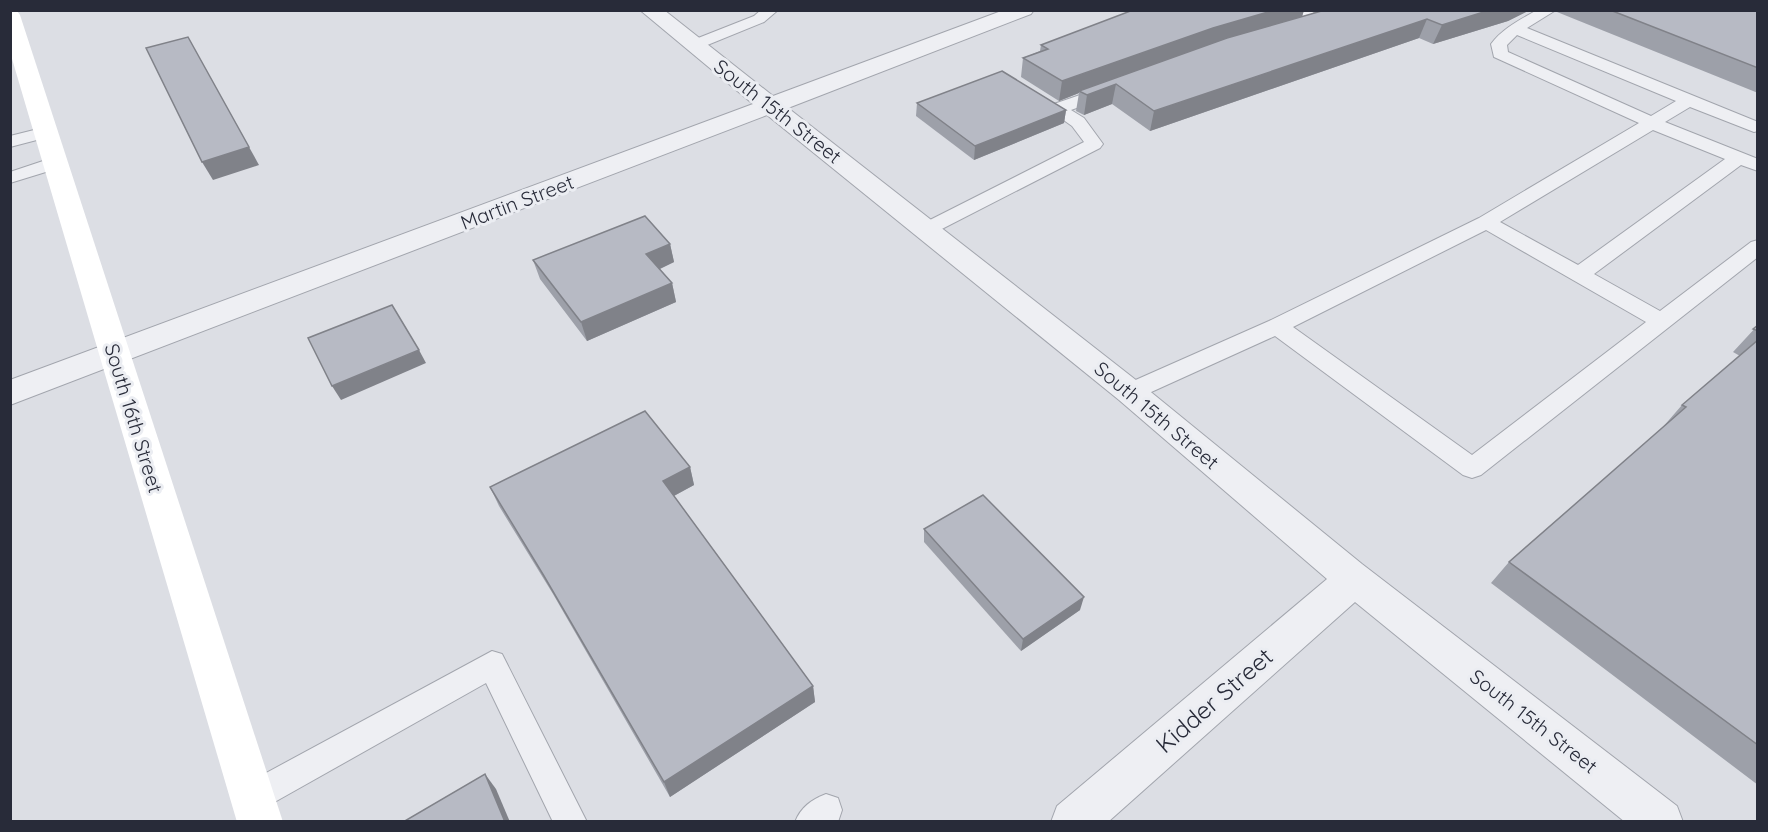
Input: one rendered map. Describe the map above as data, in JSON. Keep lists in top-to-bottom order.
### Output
{
  "streets": {
    "main road": ["South 16th Street"],
    "street": ["South 15th Street", "Martin Street", "Kidder Street"]
  },
  "crossings": [
    ["South 15th Street", "Martin Street"],
    ["South 15th Street", "Kidder Street"],
    ["Martin Street", "South 16th Street"]
  ]
}
